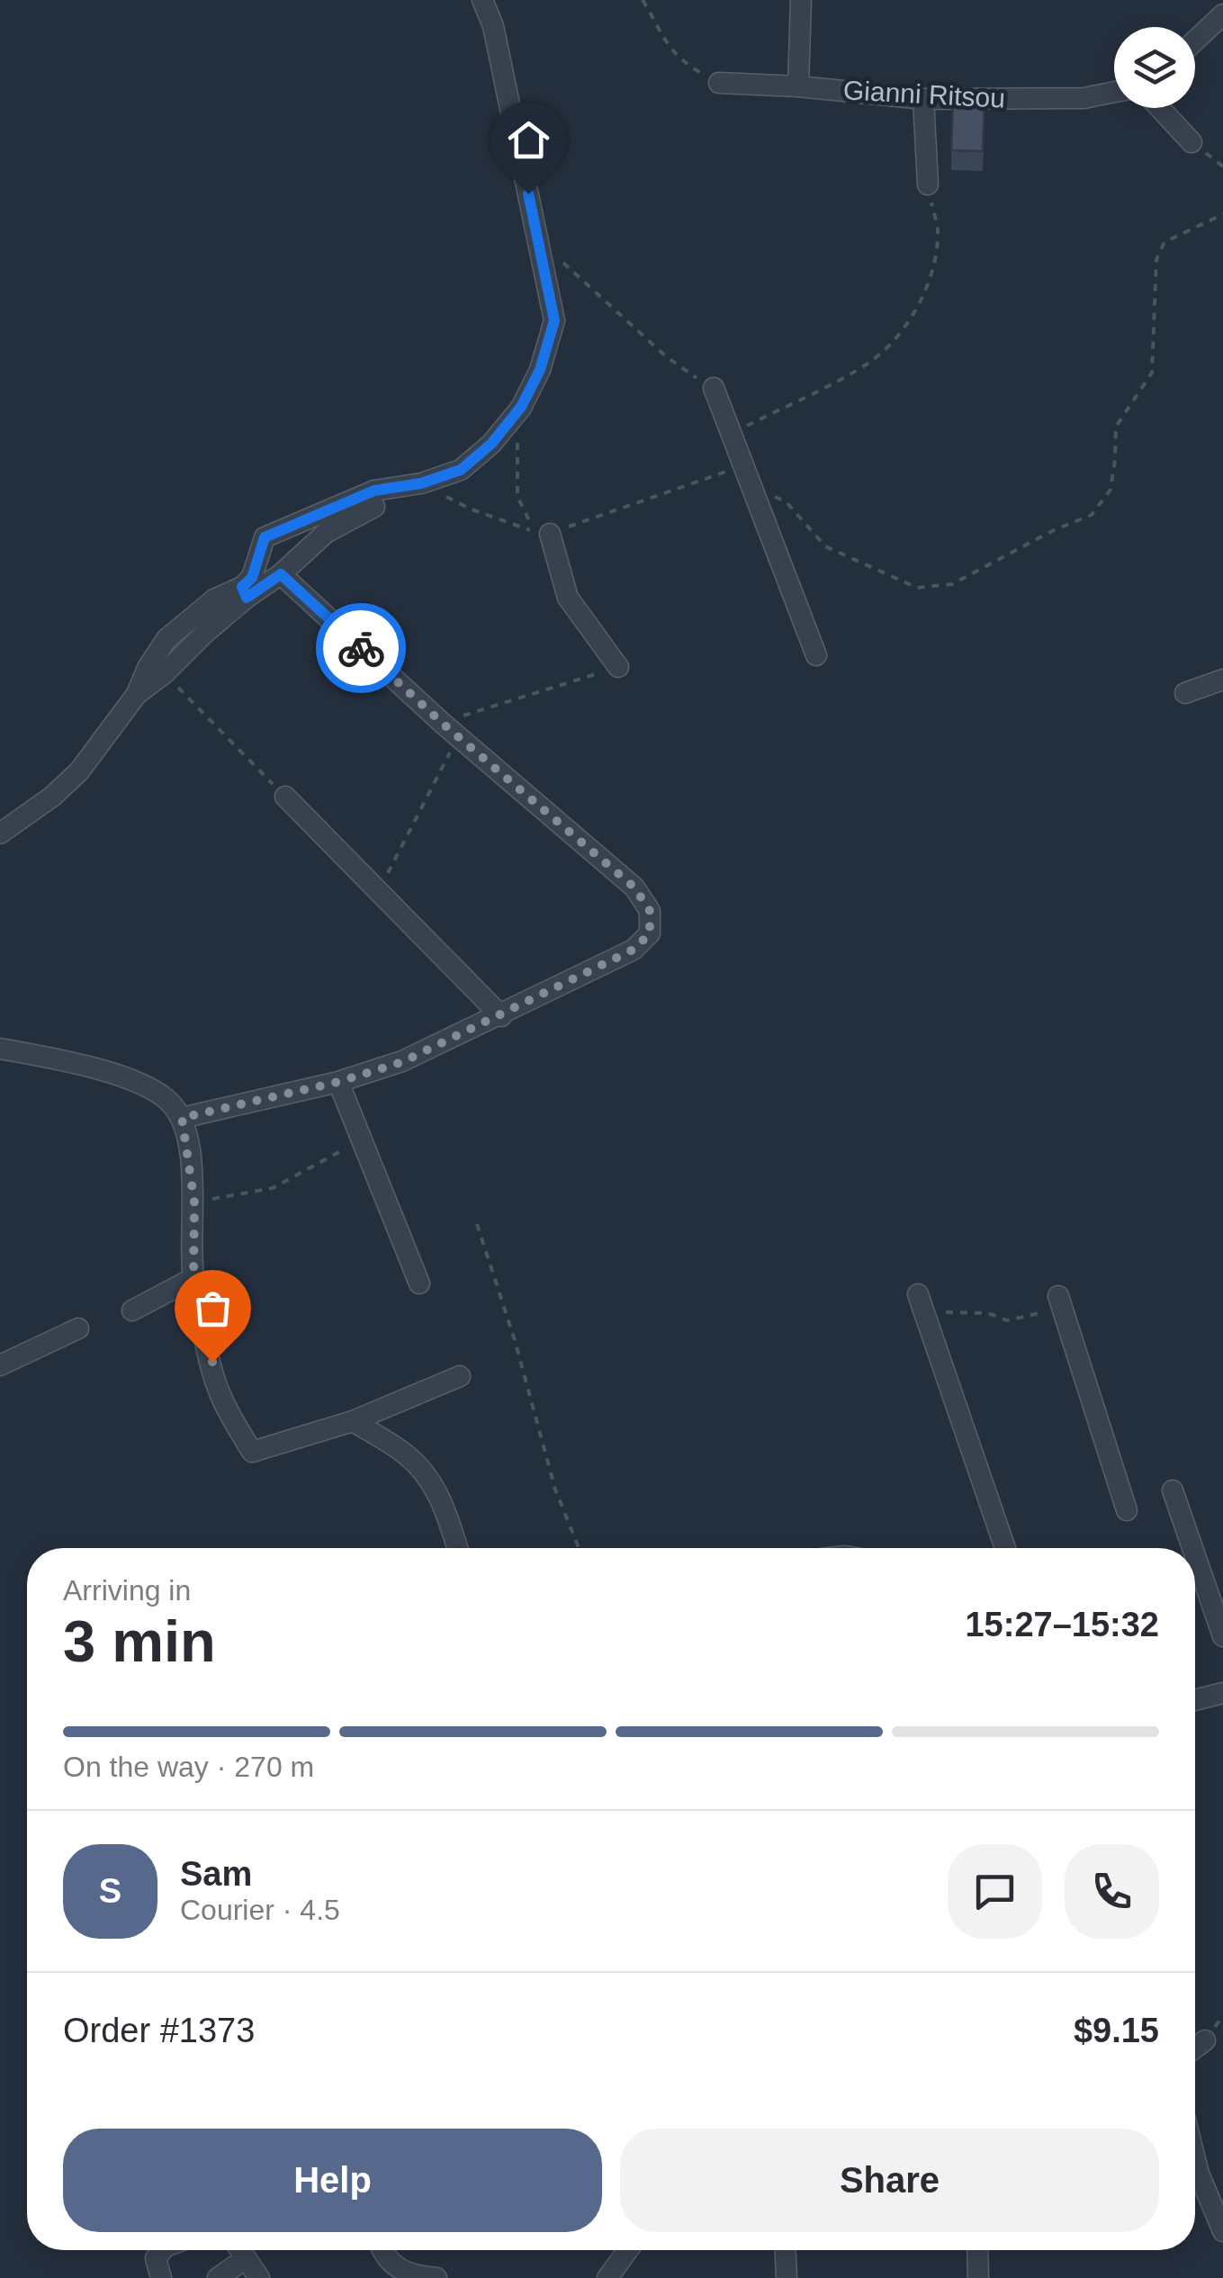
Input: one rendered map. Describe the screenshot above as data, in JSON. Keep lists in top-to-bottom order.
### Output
{
  "streets": {
    "street": ["Gianni Ritsou"]
  },
  "page": {
    "heading": ["3 min", "Arriving in", "15:27–15:32"],
    "panel": [
      "Sam",
      "Courier · 4.5",
      "Order #1373",
      "$9.15"
    ],
    "bar": "On the way · 270 m",
    "round": "S",
    "buttons": ["Help", "Share"]
  }
}
